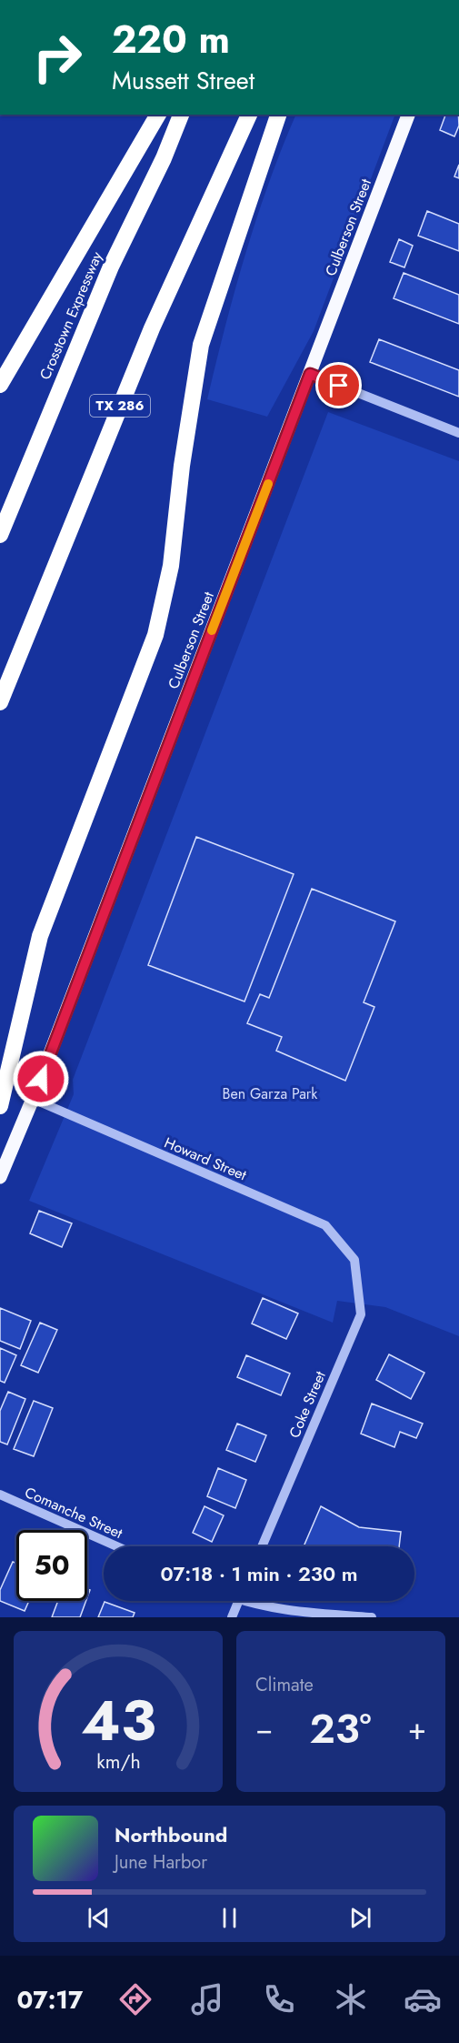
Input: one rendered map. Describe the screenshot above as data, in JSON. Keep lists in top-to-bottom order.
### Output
{
  "streets": {
    "highway": ["Crosstown Expressway", "TX 286"],
    "main road": ["Culberson Street"],
    "street": ["Howard Street", "Coke Street", "Comanche Street"]
  },
  "crossings": [
    ["Culberson Street", "Howard Street"],
    ["Howard Street", "Coke Street"]
  ],
  "parks": ["Ben Garza Park"],
  "page": {
    "turn": ["220 m", "Mussett Street"],
    "limit": "50",
    "trip": "07:18 · 1 min · 230 m",
    "tile": "Climate",
    "heat": ["−", "23°", "+"],
    "song": ["Northbound", "June Harbor"],
    "tabs": "07:17",
    "gauge": ["43", "km/h"]
  }
}
